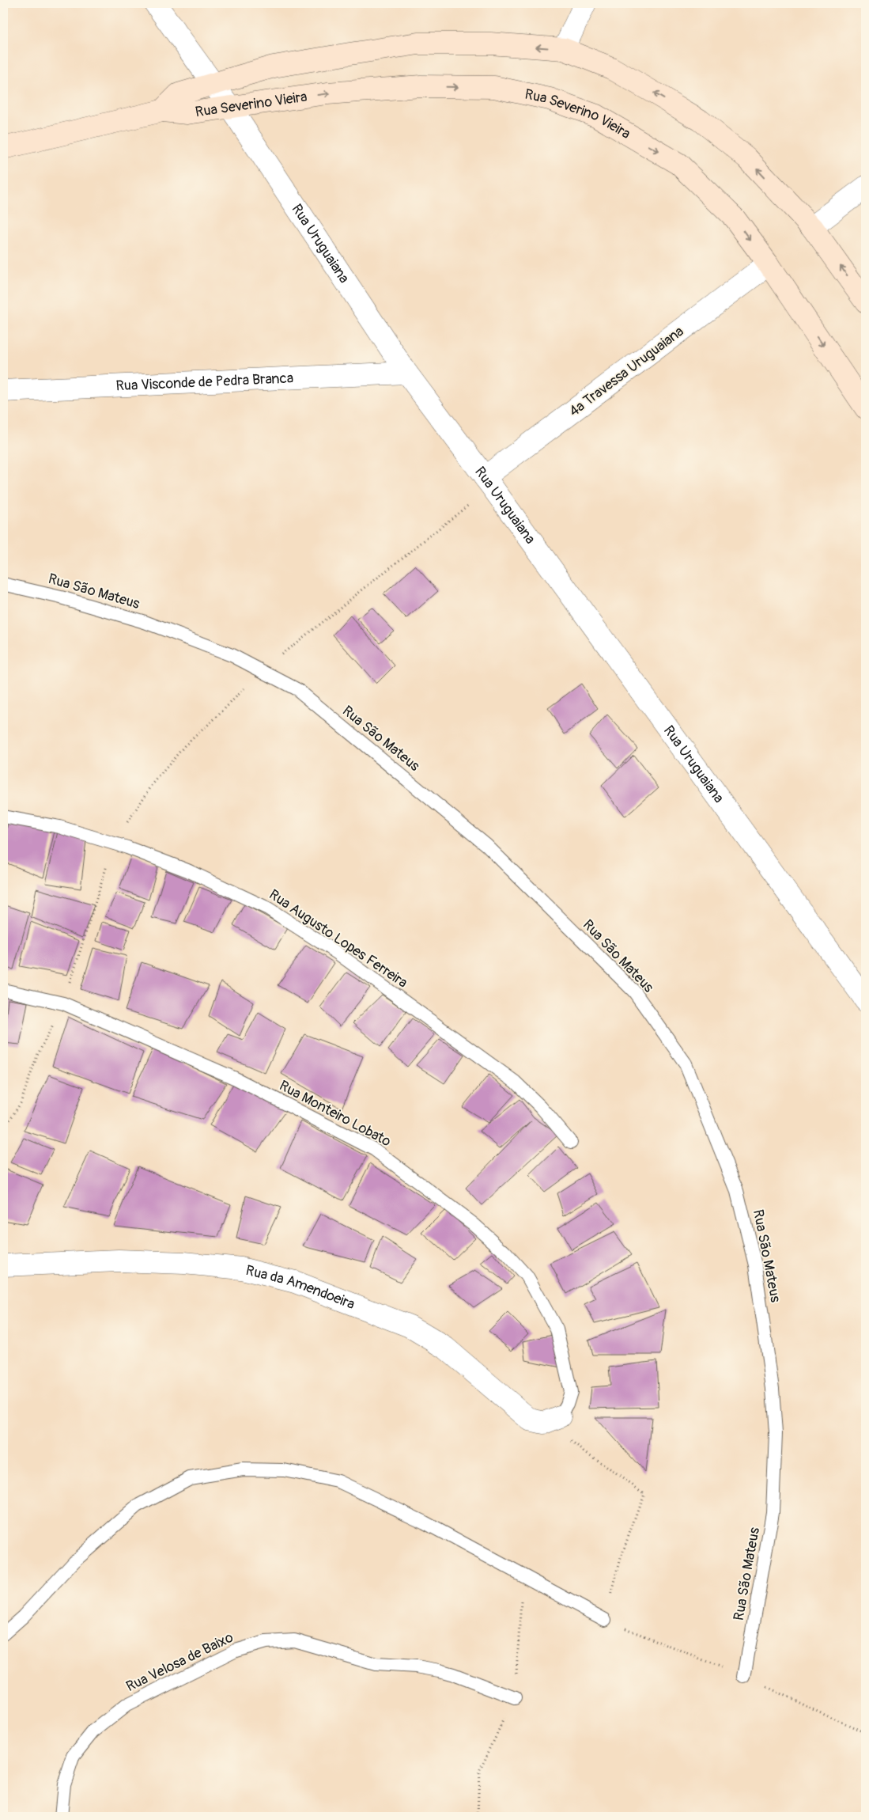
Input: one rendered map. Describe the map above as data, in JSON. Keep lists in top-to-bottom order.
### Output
{
  "streets": {
    "main road": ["Rua Severino Vieira"],
    "street": [
      "Rua Uruguaiana",
      "4ª Travessa Uruguaiana",
      "Rua Visconde de Pedra Branca",
      "Rua da Amendoeira"
    ],
    "lane": [
      "Rua São Mateus",
      "Rua Augusto Lopes Ferreira",
      "Rua Monteiro Lobato",
      "Rua Velosa de Baixo"
    ]
  },
  "crossings": [
    ["Rua Severino Vieira", "Rua Uruguaiana"],
    ["Rua Severino Vieira", "4ª Travessa Uruguaiana"],
    ["Rua Uruguaiana", "4ª Travessa Uruguaiana"],
    ["Rua Uruguaiana", "Rua Visconde de Pedra Branca"],
    ["Rua Monteiro Lobato", "Rua da Amendoeira"]
  ]
}
